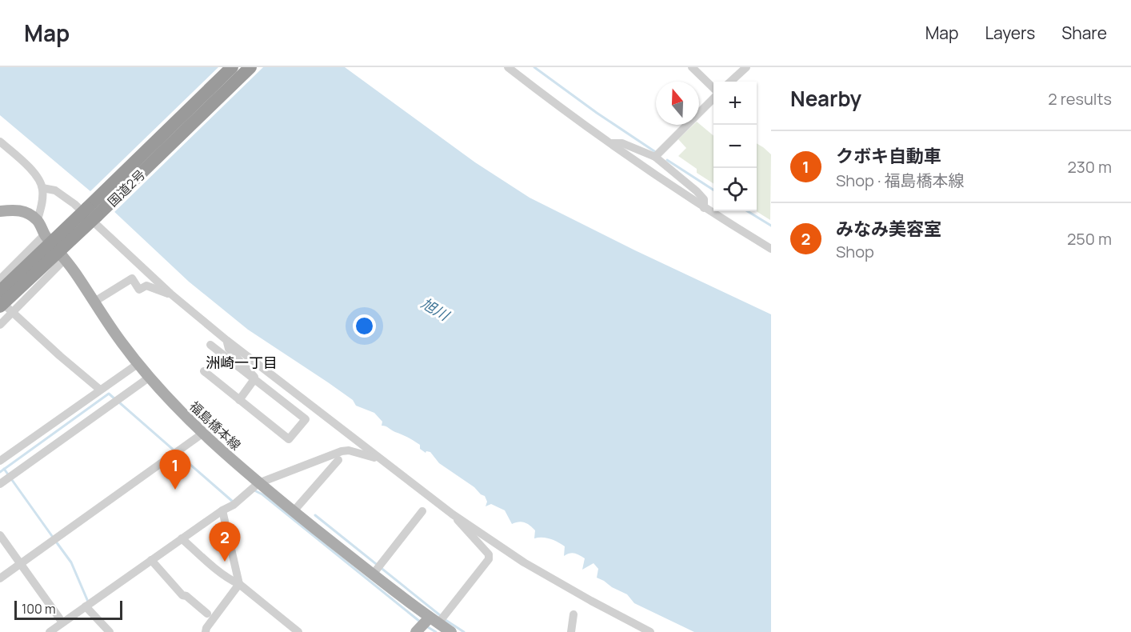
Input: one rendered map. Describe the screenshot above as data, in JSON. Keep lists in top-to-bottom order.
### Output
{
  "streets": {
    "highway": ["国道2号"],
    "main road": ["福島橋本線"]
  },
  "districts": ["洲崎一丁目"],
  "water": ["旭川"],
  "scale_bar": "100 m",
  "north": "top",
  "page": {
    "header": "Map",
    "nav": ["Map", "Layers", "Share"],
    "heading": ["Nearby", "2 results"],
    "map_buttons": ["+", "−"],
    "list": [
      {
        "mark": "1",
        "name": "クボキ自動車",
        "note": "Shop · 福島橋本線",
        "value": "230 m"
      },
      {
        "mark": "2",
        "name": "みなみ美容室",
        "note": "Shop",
        "value": "250 m"
      }
    ],
    "pins": ["1", "2"],
    "scale": "100 m"
  }
}
